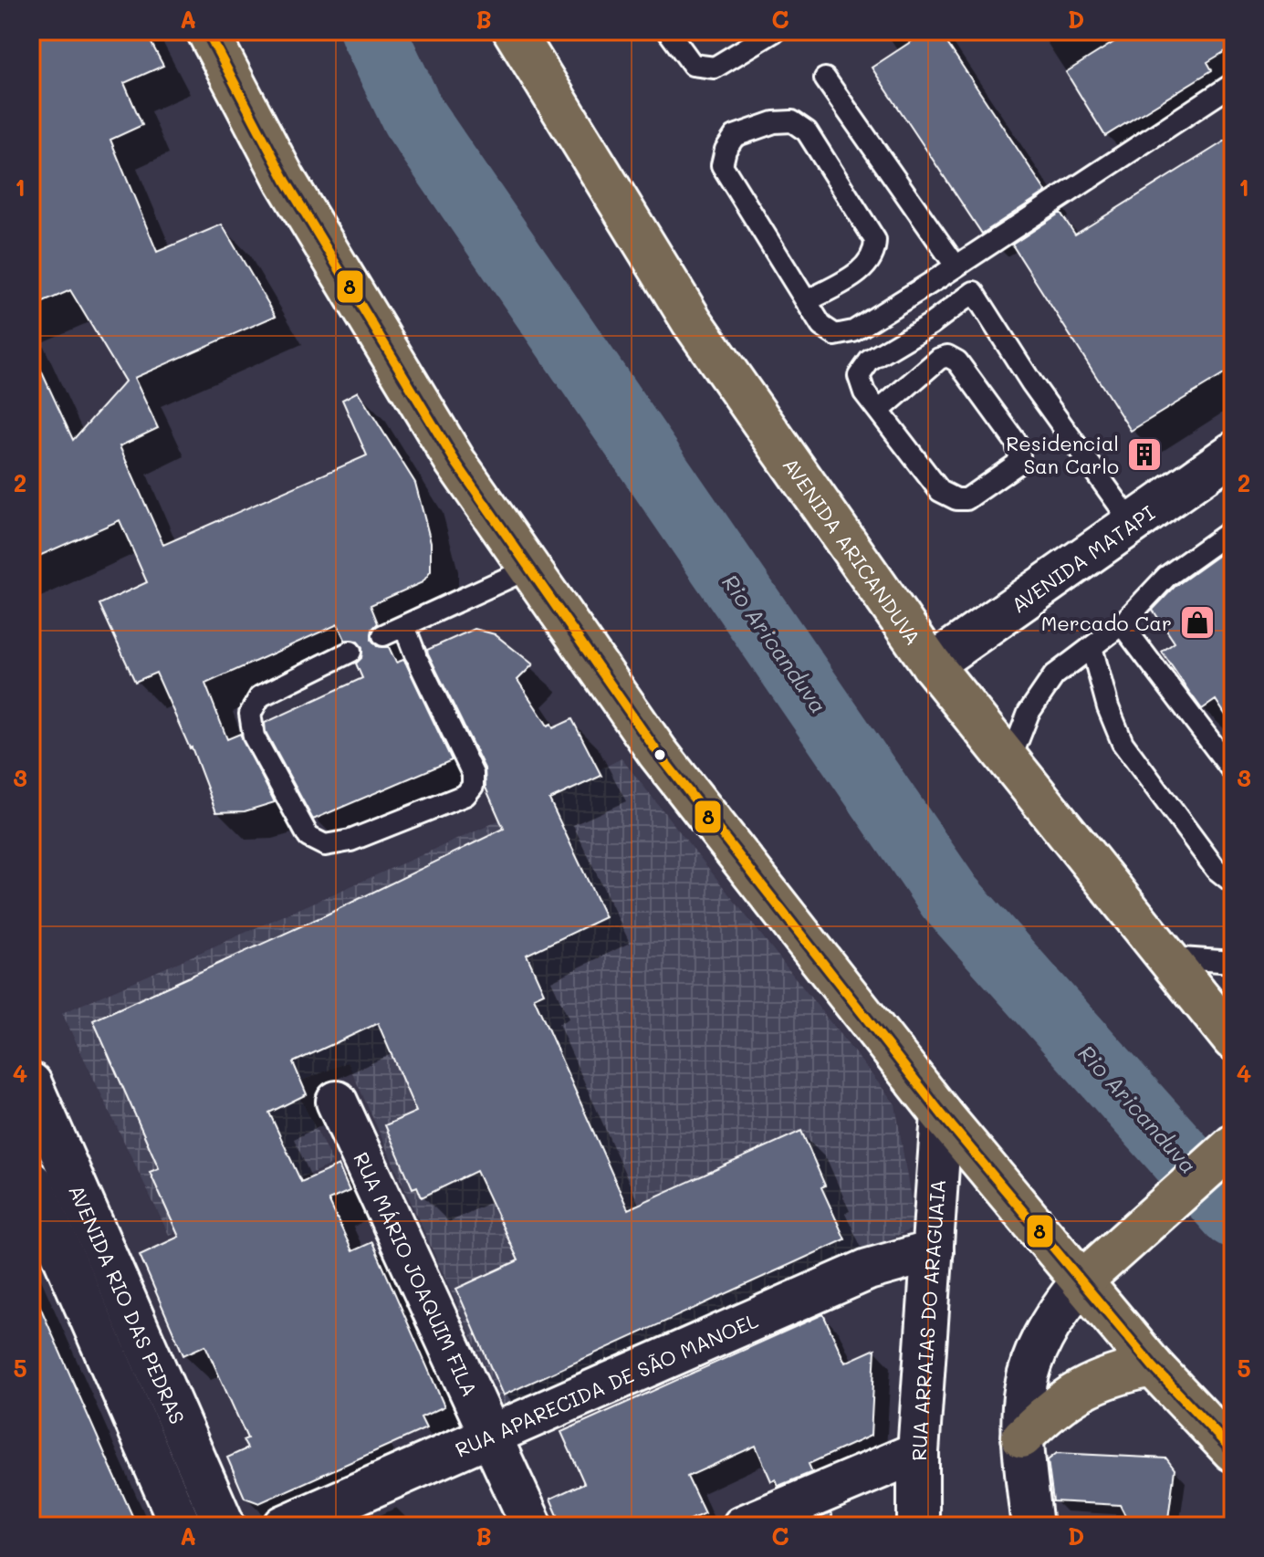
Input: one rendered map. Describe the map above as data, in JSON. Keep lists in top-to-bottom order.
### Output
{
  "streets": {
    "highway": ["AVENIDA ARICANDUVA"],
    "street": [
      "AVENIDA MATAPI",
      "RUA MÁRIO JOAQUIM FILA",
      "AVENIDA RIO DAS PEDRAS",
      "RUA ARRAIAS DO ARAGUAIA",
      "RUA APARECIDA DE SÃO MANOEL"
    ]
  },
  "crossings": [
    ["AVENIDA ARICANDUVA", "AVENIDA MATAPI"],
    ["RUA MÁRIO JOAQUIM FILA", "RUA APARECIDA DE SÃO MANOEL"],
    ["RUA ARRAIAS DO ARAGUAIA", "RUA APARECIDA DE SÃO MANOEL"]
  ],
  "water": ["Rio Aricanduva"],
  "places": {
    "building": ["Residencial San Carlo"],
    "shop": ["Mercado Car"]
  },
  "lines": ["transit line 8"],
  "grid": {
    "columns": [
      "A",
      "B",
      "C",
      "D"
    ],
    "rows": [
      "1",
      "2",
      "3",
      "4",
      "5"
    ]
  }
}
